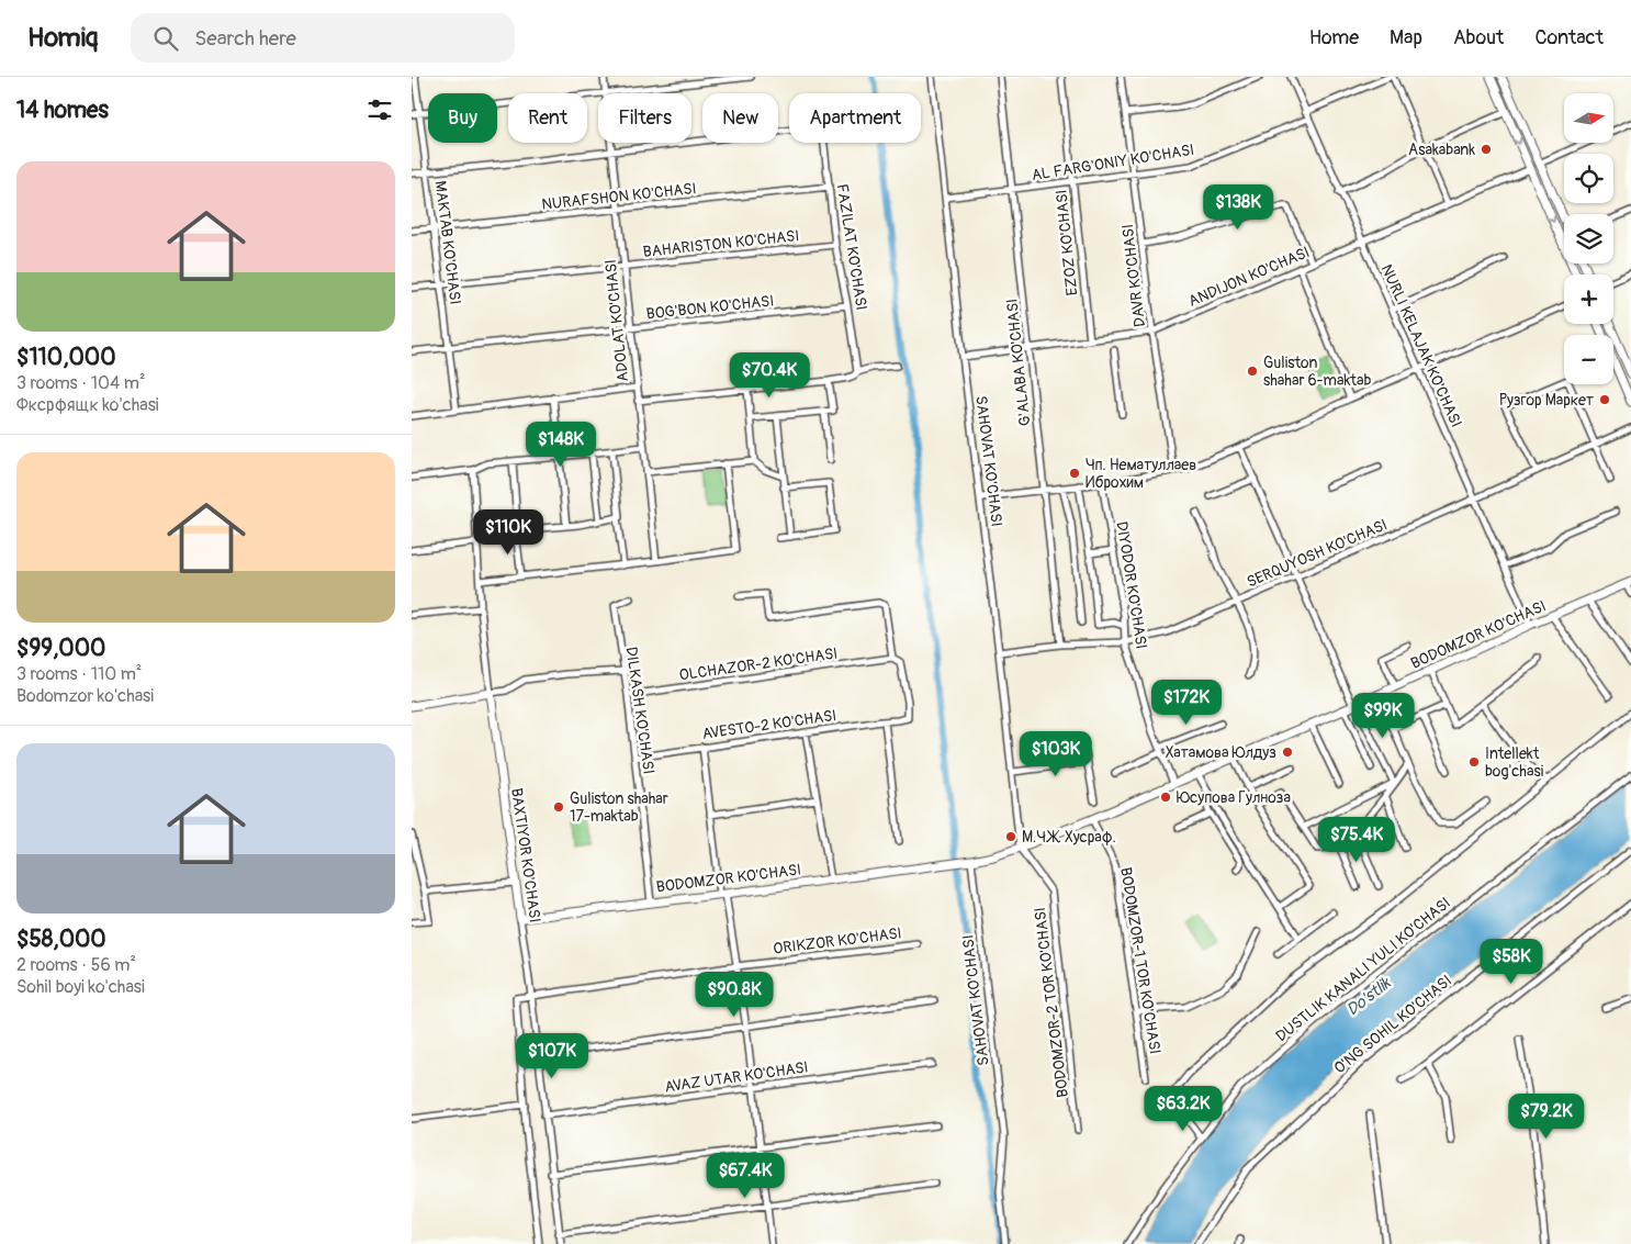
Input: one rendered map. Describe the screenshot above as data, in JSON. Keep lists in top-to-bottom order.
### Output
{
  "streets": {
    "street": [
      "AL FARG'ONIY KO'CHASI",
      "NURAFSHON KO'CHASI",
      "MAKTAB KO'CHASI",
      "EZOZ KO'CHASI",
      "BAHARISTON KO'CHASI",
      "FAZILAT KO'CHASI",
      "DAVR KO'CHASI",
      "ANDIJON KO'CHASI",
      "BOG'BON KO'CHASI",
      "ADOLAT KO'CHASI",
      "NURLI KELAJAK KO'CHASI",
      "G'ALABA KO'CHASI",
      "SAHOVAT KO'CHASI",
      "SERQUYOSH KO'CHASI",
      "DIYODOR KO'CHASI",
      "BODOMZOR KO'CHASI",
      "OLCHAZOR-2 KO'CHASI",
      "DILKASH KO'CHASI",
      "AVESTO-2 KO'CHASI",
      "BAXTIYOR KO'CHASI",
      "ORIKZOR KO'CHASI",
      "BODOMZOR-1 TOR KO'CHASI",
      "DUSTLIK KANALI YULI KO'CHASI",
      "BODOMZOR-2 TOR KO'CHASI",
      "O'NG SOHIL KO'CHASI",
      "AVAZ UTAR KO'CHASI"
    ]
  },
  "crossings": [
    ["AL FARG'ONIY KO'CHASI", "EZOZ KO'CHASI"],
    ["AL FARG'ONIY KO'CHASI", "DAVR KO'CHASI"],
    ["AL FARG'ONIY KO'CHASI", "NURLI KELAJAK KO'CHASI"],
    ["AL FARG'ONIY KO'CHASI", "G'ALABA KO'CHASI"],
    ["AL FARG'ONIY KO'CHASI", "SAHOVAT KO'CHASI"],
    ["NURAFSHON KO'CHASI", "MAKTAB KO'CHASI"],
    ["NURAFSHON KO'CHASI", "FAZILAT KO'CHASI"],
    ["NURAFSHON KO'CHASI", "ADOLAT KO'CHASI"],
    ["MAKTAB KO'CHASI", "BAHARISTON KO'CHASI"],
    ["MAKTAB KO'CHASI", "BOG'BON KO'CHASI"],
    ["EZOZ KO'CHASI", "ANDIJON KO'CHASI"],
    ["BAHARISTON KO'CHASI", "FAZILAT KO'CHASI"],
    ["BAHARISTON KO'CHASI", "ADOLAT KO'CHASI"],
    ["FAZILAT KO'CHASI", "BOG'BON KO'CHASI"],
    ["FAZILAT KO'CHASI", "ADOLAT KO'CHASI"],
    ["DAVR KO'CHASI", "ANDIJON KO'CHASI"],
    ["ANDIJON KO'CHASI", "NURLI KELAJAK KO'CHASI"],
    ["ANDIJON KO'CHASI", "G'ALABA KO'CHASI"],
    ["ANDIJON KO'CHASI", "SAHOVAT KO'CHASI"],
    ["BOG'BON KO'CHASI", "ADOLAT KO'CHASI"],
    ["NURLI KELAJAK KO'CHASI", "SERQUYOSH KO'CHASI"],
    ["NURLI KELAJAK KO'CHASI", "BODOMZOR KO'CHASI"],
    ["G'ALABA KO'CHASI", "SERQUYOSH KO'CHASI"],
    ["SAHOVAT KO'CHASI", "SERQUYOSH KO'CHASI"],
    ["SAHOVAT KO'CHASI", "BODOMZOR KO'CHASI"],
    ["SAHOVAT KO'CHASI", "BODOMZOR-2 TOR KO'CHASI"],
    ["SERQUYOSH KO'CHASI", "DIYODOR KO'CHASI"],
    ["DIYODOR KO'CHASI", "BODOMZOR KO'CHASI"],
    ["BODOMZOR KO'CHASI", "DILKASH KO'CHASI"],
    ["BODOMZOR KO'CHASI", "BAXTIYOR KO'CHASI"],
    ["BODOMZOR KO'CHASI", "BODOMZOR-1 TOR KO'CHASI"],
    ["BODOMZOR KO'CHASI", "BODOMZOR-2 TOR KO'CHASI"],
    ["OLCHAZOR-2 KO'CHASI", "DILKASH KO'CHASI"],
    ["OLCHAZOR-2 KO'CHASI", "AVESTO-2 KO'CHASI"],
    ["DILKASH KO'CHASI", "AVESTO-2 KO'CHASI"],
    ["BAXTIYOR KO'CHASI", "ORIKZOR KO'CHASI"],
    ["BAXTIYOR KO'CHASI", "AVAZ UTAR KO'CHASI"]
  ],
  "water": ["Do'stlik"],
  "places": [
    "Asakabank",
    "Guliston shahar 6-maktab",
    "Рузгор Маркет",
    "Чп. Нематуллаев Иброхим",
    "Хатамова Юлдуз",
    "Intellekt bog'chasi",
    "Юсупова Гулноза",
    "Guliston shahar 17-maktab",
    "М.Ч.Ж. Хусраф."
  ],
  "north": "right",
  "page": {
    "header": "Homiq",
    "search": "Search here",
    "nav": [
      "Home",
      "Map",
      "About",
      "Contact"
    ],
    "heading": "14 homes",
    "map_buttons": ["+", "−"],
    "chip": [
      "Buy",
      "Rent",
      "Filters",
      "New",
      "Apartment"
    ],
    "list": [
      {
        "name": "$110,000",
        "note": "3 rooms · 104 m² · Фксрфящк ko'chasi"
      },
      {
        "name": "$99,000",
        "note": "3 rooms · 110 m² · Bodomzor ko'chasi"
      },
      {
        "name": "$58,000",
        "note": "2 rooms · 56 m² · Sohil boyi ko'chasi"
      }
    ],
    "price": [
      "$138K",
      "$70.4K",
      "$148K",
      "$110K",
      "$172K",
      "$99K",
      "$103K",
      "$75.4K",
      "$58K",
      "$90.8K",
      "$107K",
      "$63.2K",
      "$79.2K",
      "$67.4K"
    ]
  }
}
